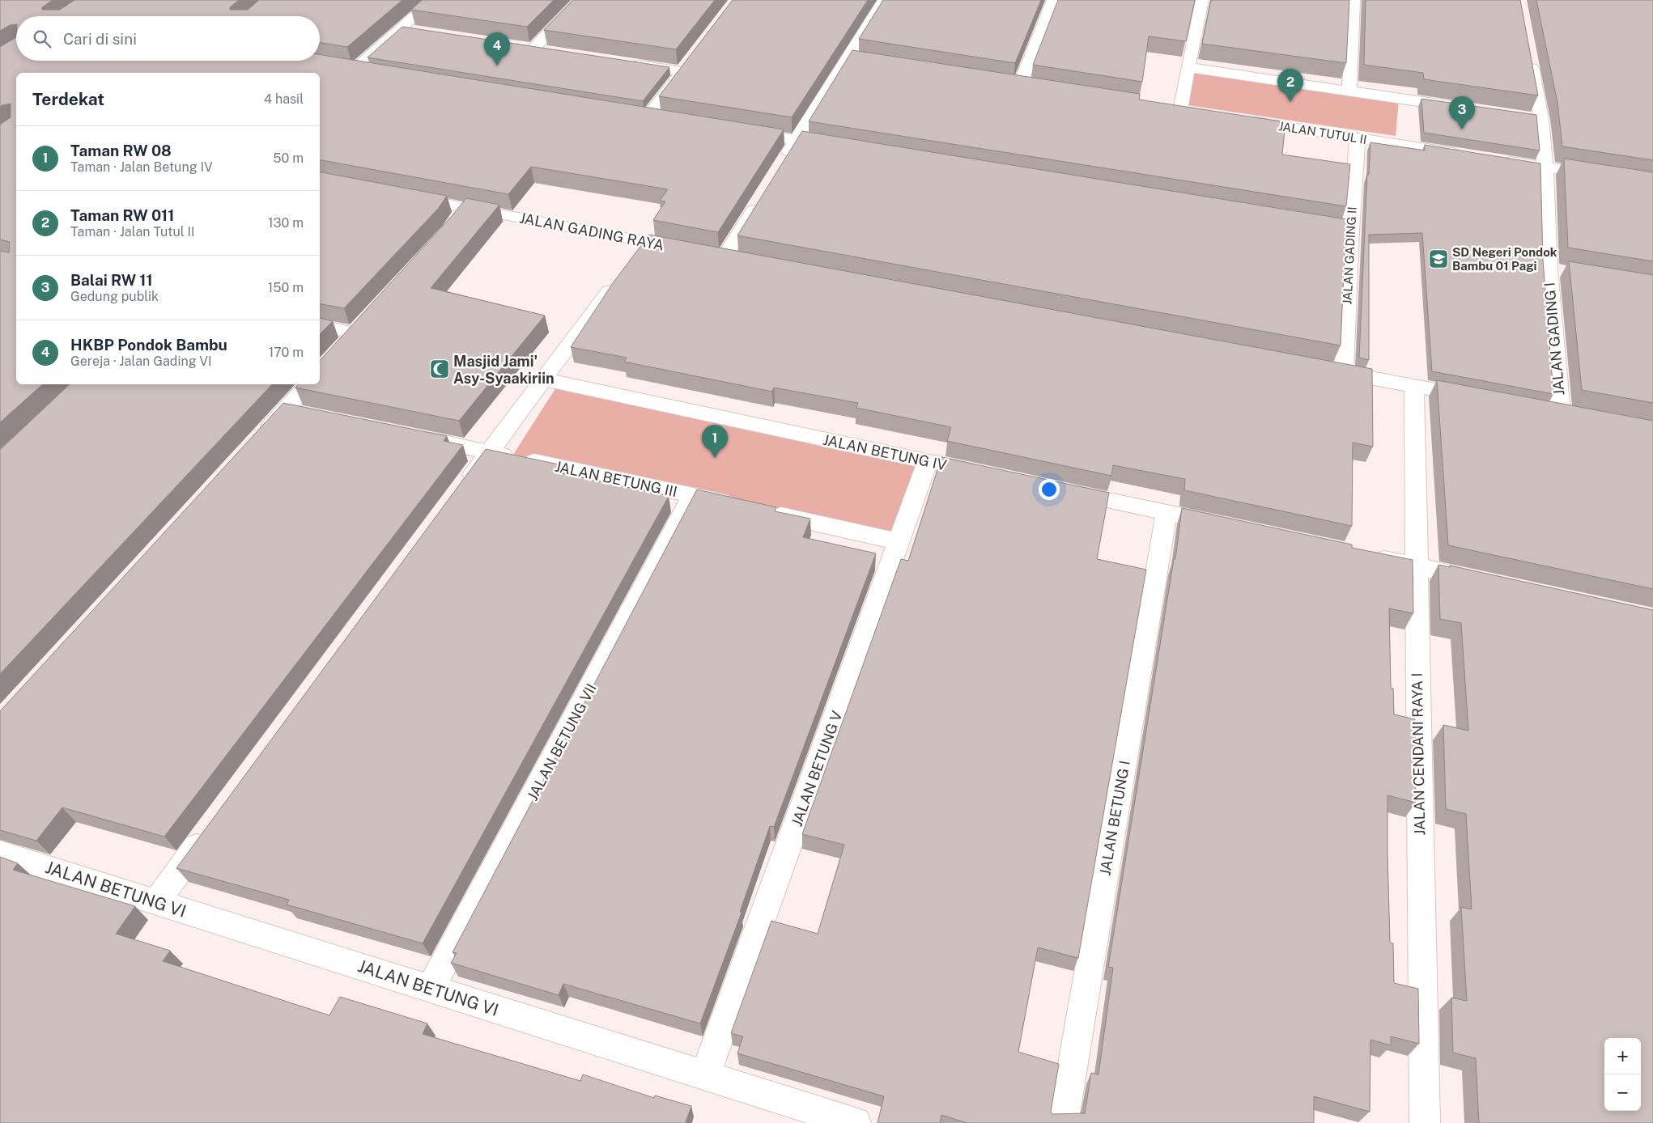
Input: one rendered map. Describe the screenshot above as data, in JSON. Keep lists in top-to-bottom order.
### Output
{
  "streets": {
    "street": [
      "JALAN TUTUL II",
      "JALAN GADING RAYA",
      "JALAN GADING II",
      "JALAN GADING I",
      "JALAN BETUNG IV",
      "JALAN BETUNG III",
      "JALAN BETUNG VII",
      "JALAN CENDANI RAYA I",
      "JALAN BETUNG V",
      "JALAN BETUNG I",
      "JALAN BETUNG VI"
    ]
  },
  "crossings": [
    ["JALAN TUTUL II", "JALAN GADING II"],
    ["JALAN GADING II", "JALAN CENDANI RAYA I"],
    ["JALAN BETUNG IV", "JALAN BETUNG V"],
    ["JALAN BETUNG III", "JALAN BETUNG VII"],
    ["JALAN BETUNG III", "JALAN BETUNG V"],
    ["JALAN BETUNG VII", "JALAN BETUNG VI"],
    ["JALAN BETUNG V", "JALAN BETUNG VI"]
  ],
  "places": {
    "school or university": ["SD Negeri Pondok Bambu 01 Pagi"],
    "mosque": ["Masjid Jami' Asy-Syaakiriin"]
  },
  "page": {
    "search": "Cari di sini",
    "pins": [
      "4",
      "2",
      "3",
      "1"
    ],
    "heading": ["Terdekat", "4 hasil"],
    "list": [
      {
        "mark": "1",
        "name": "Taman RW 08",
        "note": "Taman · Jalan Betung IV",
        "value": "50 m"
      },
      {
        "mark": "2",
        "name": "Taman RW 011",
        "note": "Taman · Jalan Tutul II",
        "value": "130 m"
      },
      {
        "mark": "3",
        "name": "Balai RW 11",
        "note": "Gedung publik",
        "value": "150 m"
      },
      {
        "mark": "4",
        "name": "HKBP Pondok Bambu",
        "note": "Gereja · Jalan Gading VI",
        "value": "170 m"
      }
    ],
    "map_buttons": ["+", "−"]
  }
}
